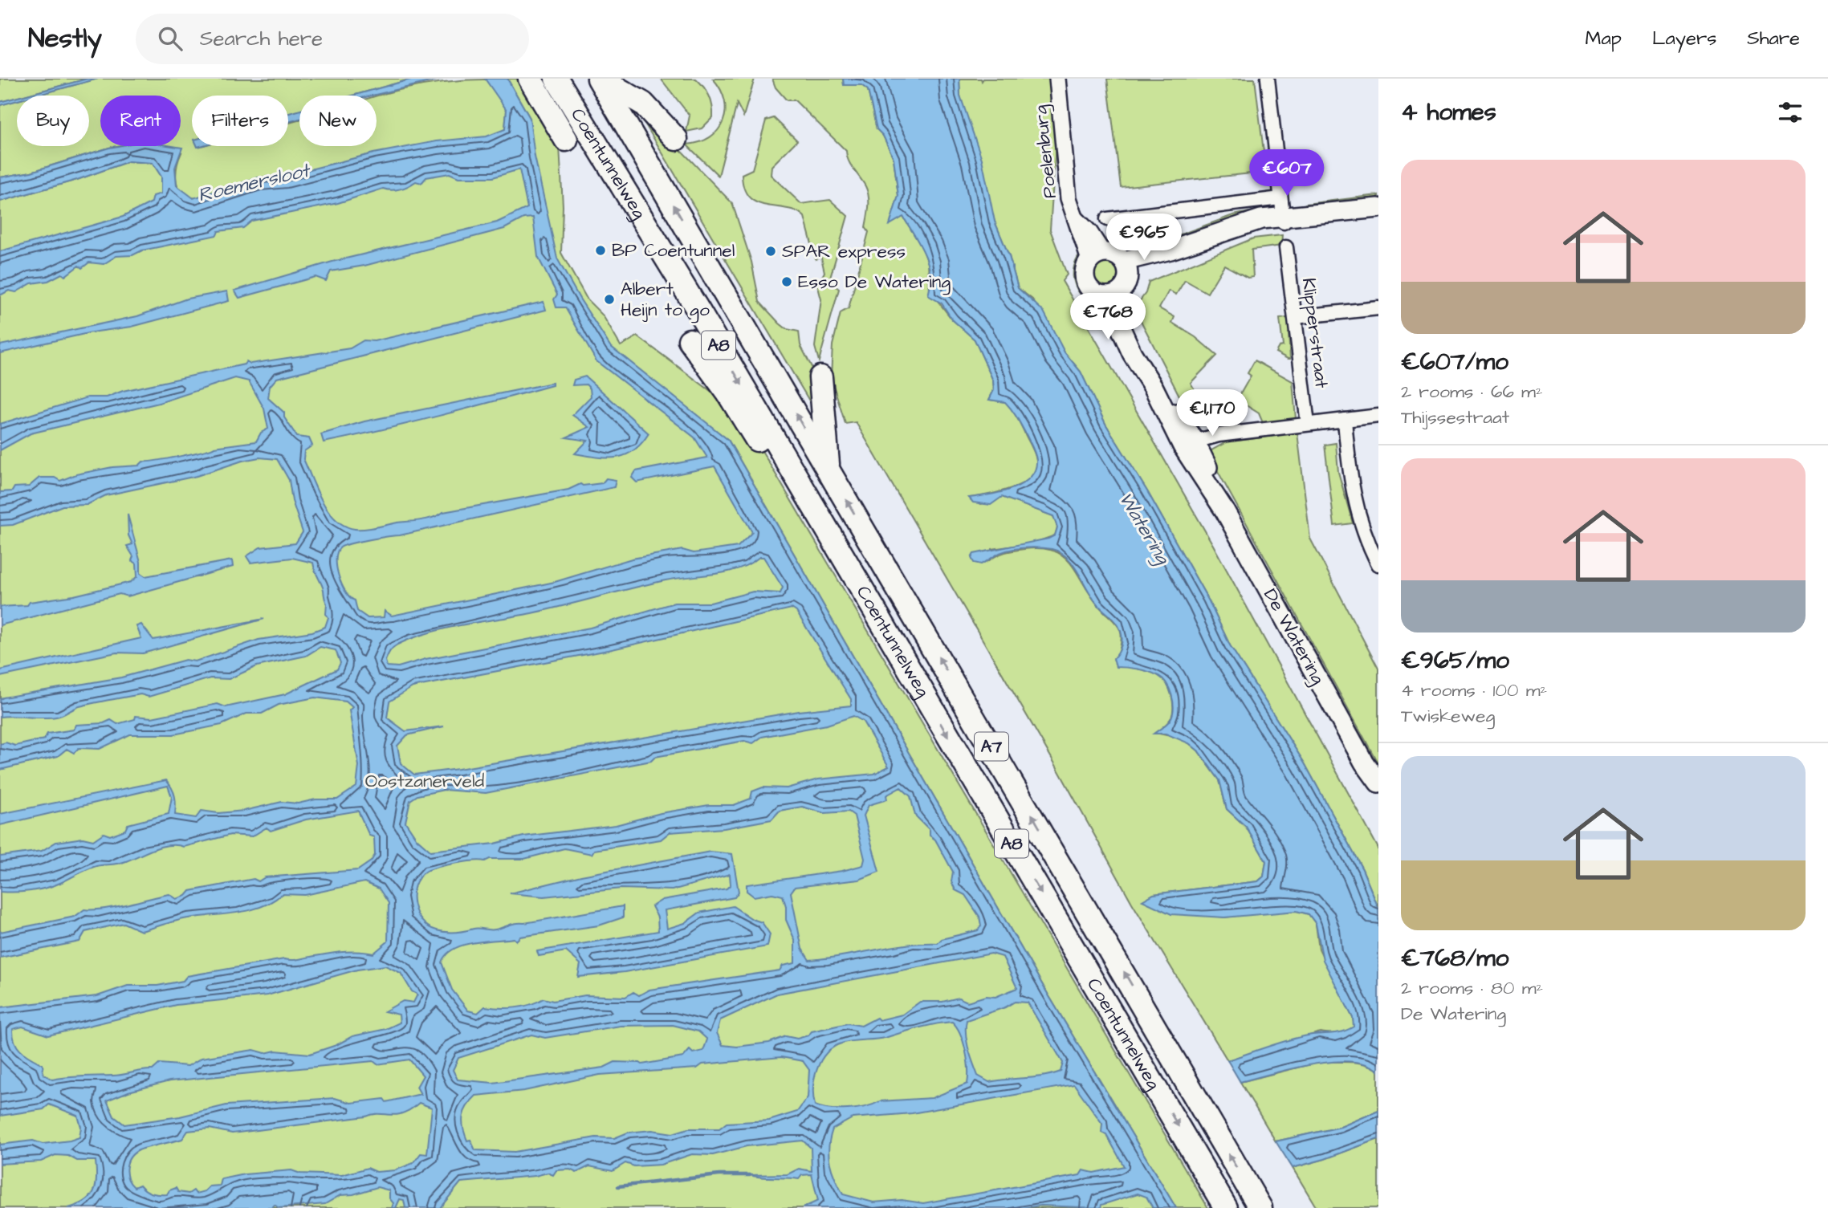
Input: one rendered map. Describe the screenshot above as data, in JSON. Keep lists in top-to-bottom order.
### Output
{
  "streets": {
    "highway": ["Coentunnelweg", "A8", "A7"],
    "main road": ["De Watering"],
    "street": ["Poelenburg", "Klipperstraat"]
  },
  "crossings": [
    ["Poelenburg", "De Watering"],
    ["Coentunnelweg", "A8"]
  ],
  "water": ["Roemersloot", "Watering"],
  "parks": ["Oostzanerveld"],
  "places": [
    "BP Coentunnel",
    "SPAR express",
    "Esso De Watering",
    "Albert Heijn to go"
  ],
  "page": {
    "header": "Nestly",
    "search": "Search here",
    "nav": ["Map", "Layers", "Share"],
    "heading": "4 homes",
    "chip": [
      "Buy",
      "Rent",
      "Filters",
      "New"
    ],
    "list": [
      {
        "name": "€607/mo",
        "note": "2 rooms · 66 m² · Thijssestraat"
      },
      {
        "name": "€965/mo",
        "note": "4 rooms · 100 m² · Twiskeweg"
      },
      {
        "name": "€768/mo",
        "note": "2 rooms · 80 m² · De Watering"
      }
    ],
    "price": [
      "€607",
      "€965",
      "€768",
      "€1,170"
    ]
  }
}
